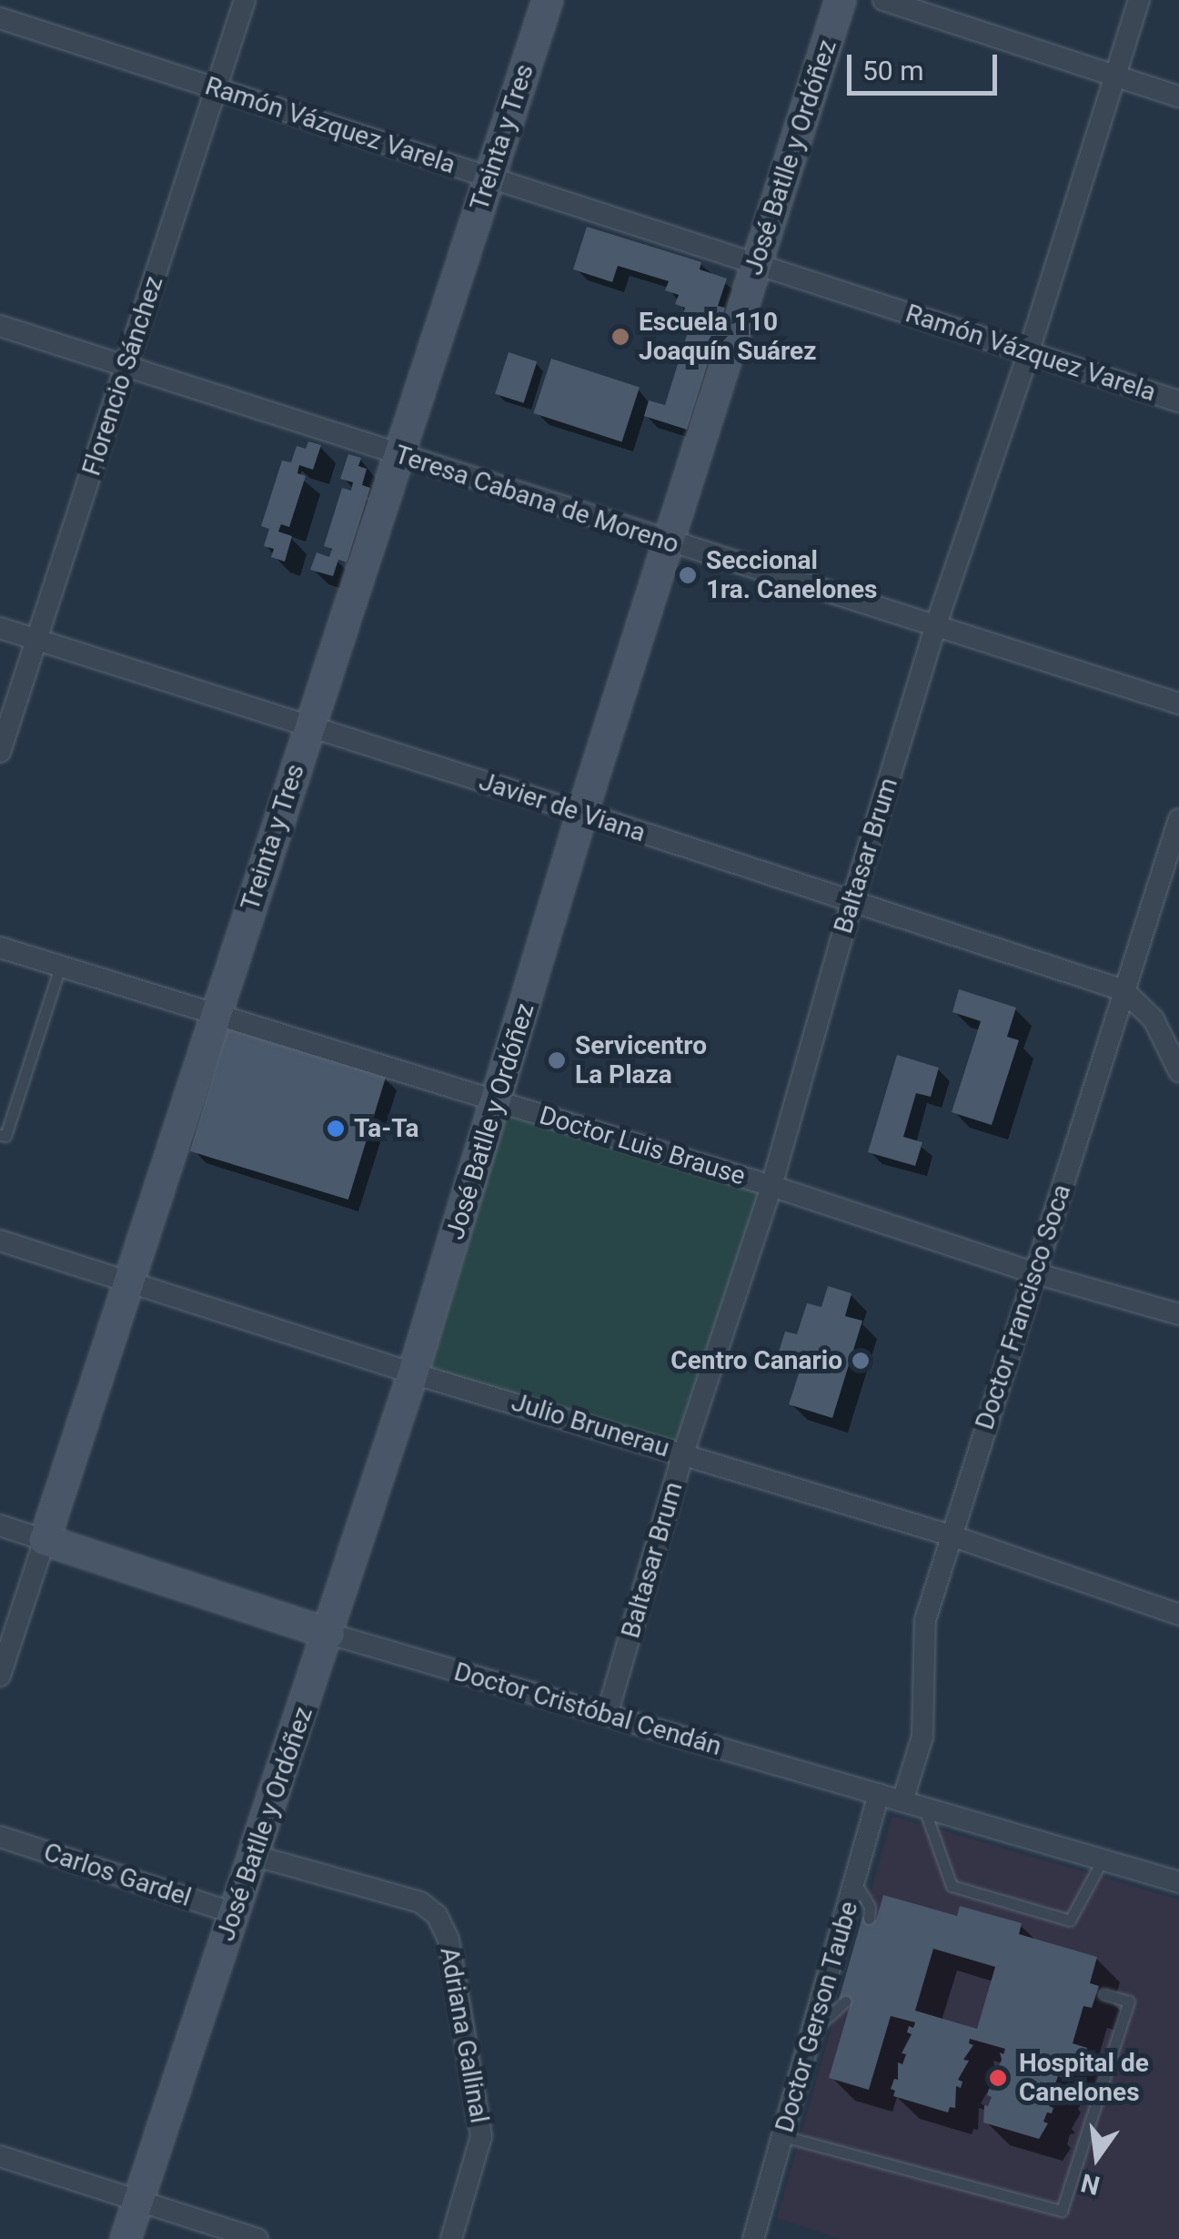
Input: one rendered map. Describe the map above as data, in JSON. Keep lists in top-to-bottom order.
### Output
{
  "streets": {
    "street": [
      "Ramón Vázquez Varela",
      "Treinta y Tres",
      "José Batlle y Ordóñez",
      "Florencio Sánchez",
      "Teresa Cabana de Moreno",
      "Javier de Viana",
      "Baltasar Brum",
      "Doctor Luis Brause",
      "Doctor Francisco Soca",
      "Julio Brunerau",
      "Doctor Cristóbal Cendán",
      "Carlos Gardel",
      "Doctor Gerson Taube",
      "Adriana Gallinal"
    ]
  },
  "crossings": [
    ["Ramón Vázquez Varela", "Treinta y Tres"],
    ["Ramón Vázquez Varela", "José Batlle y Ordóñez"],
    ["Ramón Vázquez Varela", "Florencio Sánchez"],
    ["Ramón Vázquez Varela", "Baltasar Brum"],
    ["Treinta y Tres", "Teresa Cabana de Moreno"],
    ["Treinta y Tres", "Javier de Viana"],
    ["Treinta y Tres", "Doctor Luis Brause"],
    ["Treinta y Tres", "Julio Brunerau"],
    ["Treinta y Tres", "Doctor Cristóbal Cendán"],
    ["José Batlle y Ordóñez", "Teresa Cabana de Moreno"],
    ["José Batlle y Ordóñez", "Javier de Viana"],
    ["José Batlle y Ordóñez", "Doctor Luis Brause"],
    ["José Batlle y Ordóñez", "Julio Brunerau"],
    ["José Batlle y Ordóñez", "Doctor Cristóbal Cendán"],
    ["José Batlle y Ordóñez", "Carlos Gardel"],
    ["José Batlle y Ordóñez", "Adriana Gallinal"],
    ["Florencio Sánchez", "Teresa Cabana de Moreno"],
    ["Florencio Sánchez", "Javier de Viana"],
    ["Teresa Cabana de Moreno", "Baltasar Brum"],
    ["Javier de Viana", "Baltasar Brum"],
    ["Javier de Viana", "Doctor Francisco Soca"],
    ["Baltasar Brum", "Doctor Luis Brause"],
    ["Baltasar Brum", "Julio Brunerau"],
    ["Baltasar Brum", "Doctor Cristóbal Cendán"],
    ["Doctor Luis Brause", "Doctor Francisco Soca"],
    ["Doctor Francisco Soca", "Julio Brunerau"],
    ["Doctor Francisco Soca", "Doctor Cristóbal Cendán"],
    ["Doctor Cristóbal Cendán", "Doctor Gerson Taube"]
  ],
  "places": [
    "Escuela 110 Joaquín Suárez",
    "Seccional 1ra. Canelones",
    "Servicentro La Plaza",
    "Ta-Ta",
    "Centro Canario",
    "Hospital de Canelones"
  ],
  "scale_bar": "50 m",
  "north": "bottom"
}
